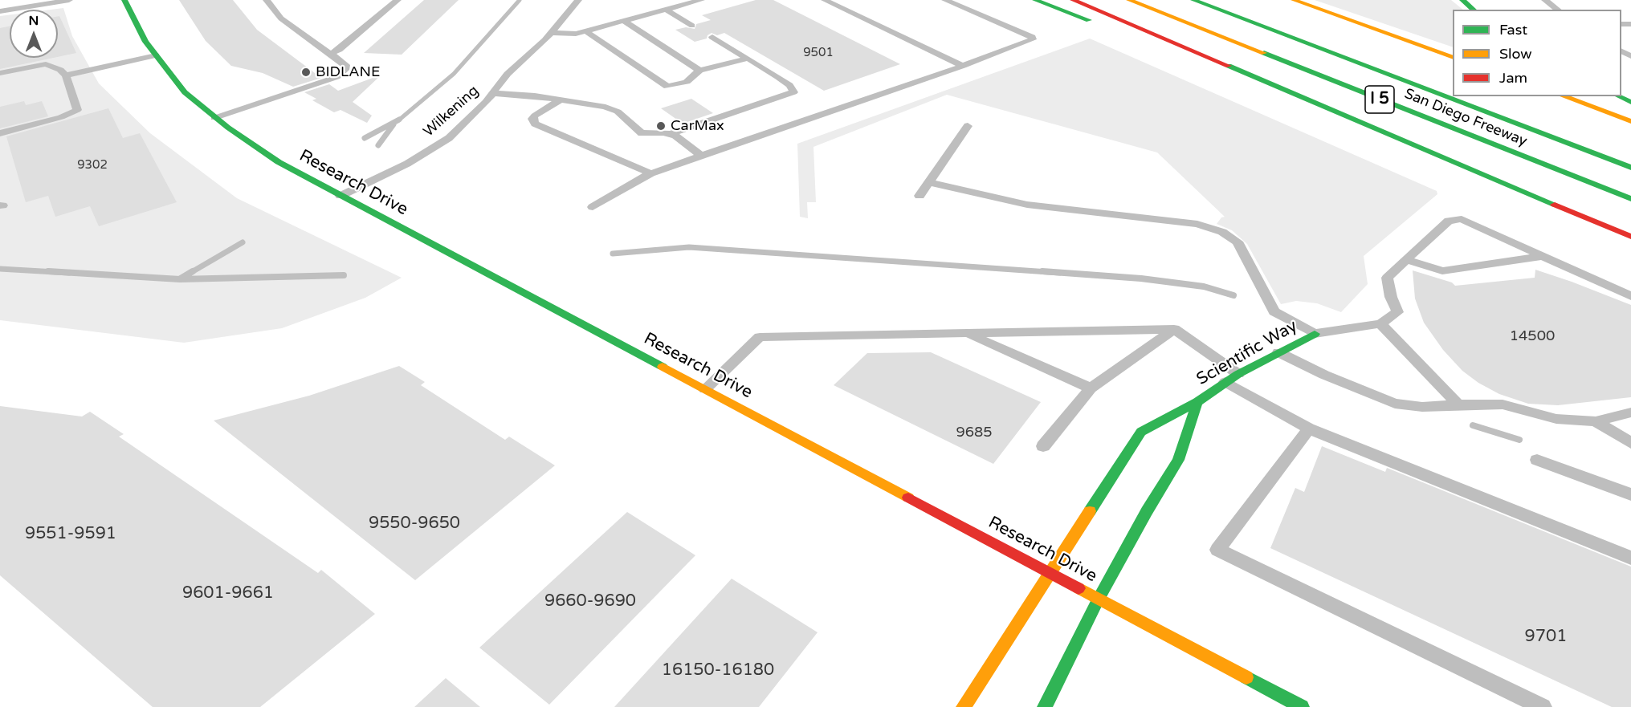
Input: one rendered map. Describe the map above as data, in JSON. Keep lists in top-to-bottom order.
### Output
{
  "streets": {
    "main road": [
      "I 5",
      "San Diego Freeway",
      "Research Drive",
      "Scientific Way"
    ],
    "lane": ["Wilkening"]
  },
  "crossings": [
    ["Wilkening", "Research Drive"],
    ["Research Drive", "Scientific Way"]
  ],
  "places": ["BIDLANE", "CarMax"],
  "house_numbers": [
    "9501",
    "9302",
    "14500",
    "9685",
    "9550-9650",
    "9551-9591",
    "9601-9661",
    "9660-9690",
    "9701",
    "16150-16180"
  ],
  "legend": ["Fast", "Slow", "Jam"],
  "north": "top"
}
